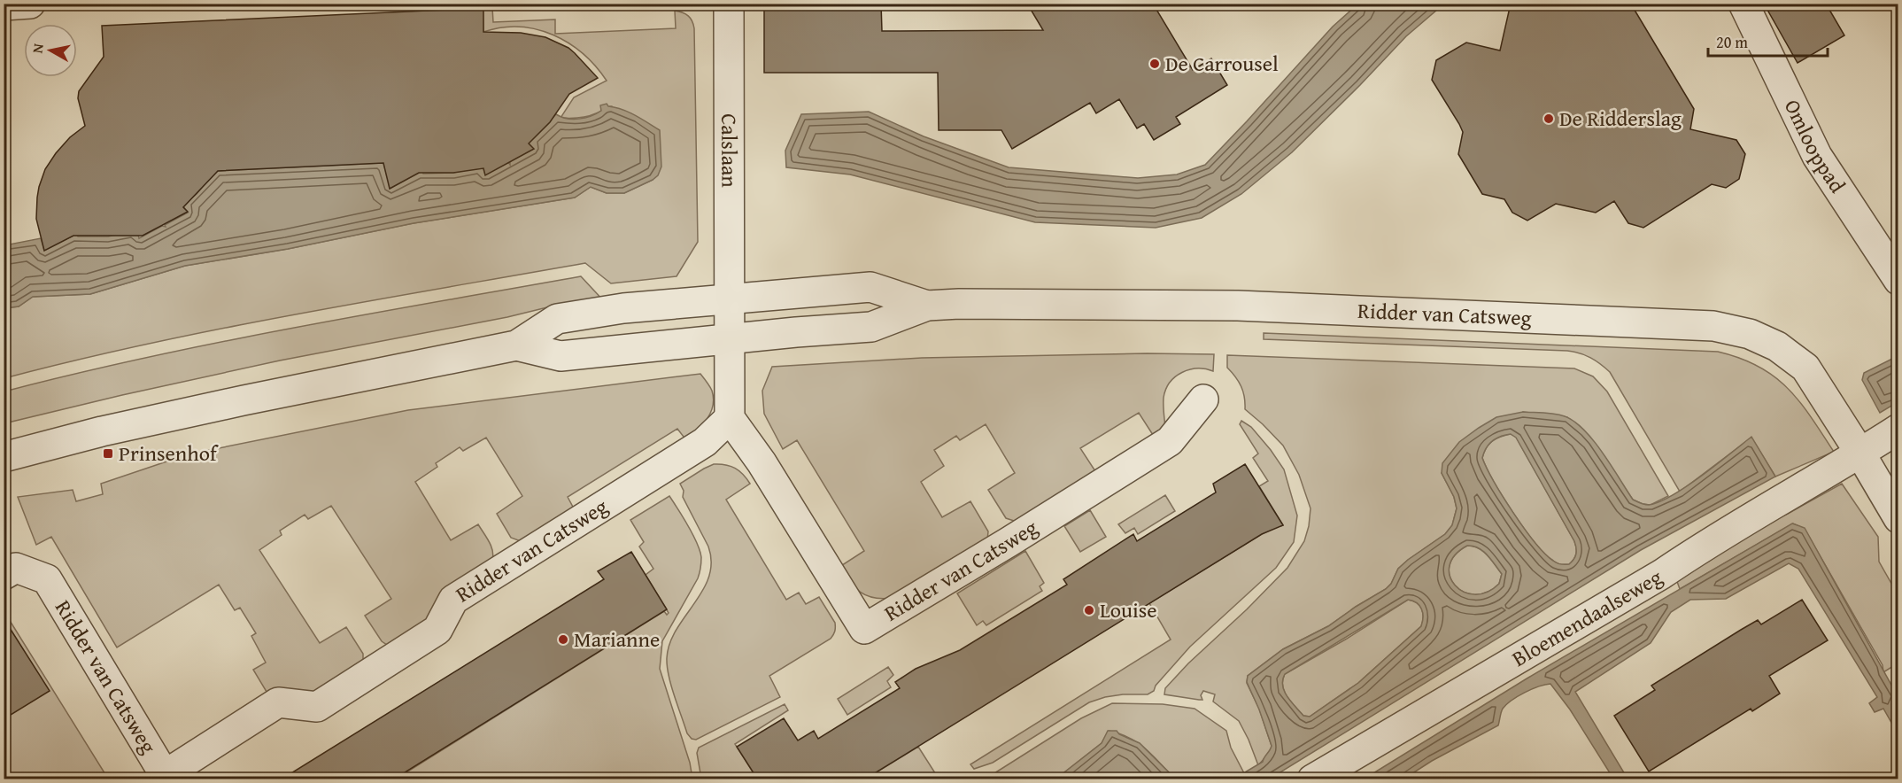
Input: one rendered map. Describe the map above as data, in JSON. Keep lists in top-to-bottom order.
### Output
{
  "streets": {
    "street": [
      "Omlooppad",
      "Calslaan",
      "Ridder van Catsweg",
      "Bloemendaalseweg"
    ]
  },
  "crossings": [
    ["Calslaan", "Ridder van Catsweg"],
    ["Ridder van Catsweg", "Bloemendaalseweg"]
  ],
  "places": {
    "other": [
      "De Carrousel",
      "De Ridderslag",
      "Louise",
      "Marianne"
    ],
    "transit": ["Prinsenhof"]
  },
  "scale_bar": "20 m",
  "north": "left"
}
